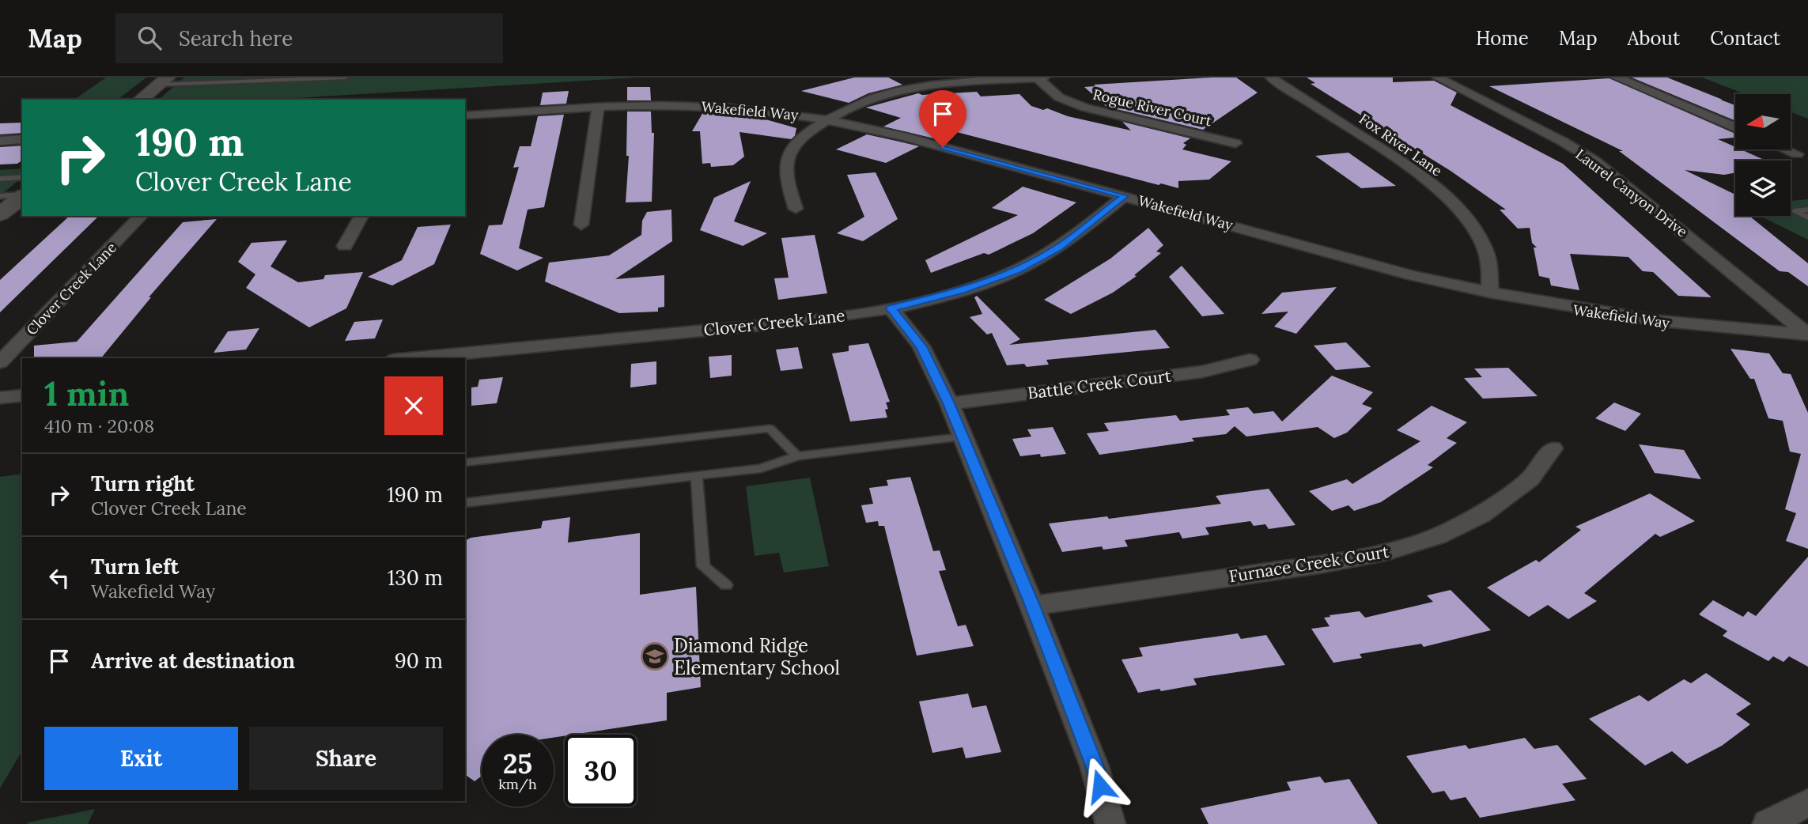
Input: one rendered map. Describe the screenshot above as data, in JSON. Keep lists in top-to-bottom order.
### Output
{
  "streets": {
    "street": [
      "Rogue River Court",
      "Wakefield Way",
      "Fox River Lane",
      "Laurel Canyon Drive",
      "Clover Creek Lane",
      "Battle Creek Court",
      "Furnace Creek Court"
    ]
  },
  "crossings": [
    ["Wakefield Way", "Fox River Lane"],
    ["Wakefield Way", "Laurel Canyon Drive"],
    ["Wakefield Way", "Clover Creek Lane"]
  ],
  "places": {
    "school or university": ["Diamond Ridge Elementary School"]
  },
  "north": "left",
  "page": {
    "header": "Map",
    "search": "Search here",
    "nav": [
      "Home",
      "Map",
      "About",
      "Contact"
    ],
    "turn": ["190 m", "Clover Creek Lane"],
    "heading": ["1 min", "410 m · 20:08"],
    "list": [
      {
        "name": "Turn right",
        "note": "Clover Creek Lane",
        "value": "190 m"
      },
      {
        "name": "Turn left",
        "note": "Wakefield Way",
        "value": "130 m"
      },
      {
        "name": "Arrive at destination",
        "value": "90 m"
      }
    ],
    "buttons": ["Exit", "Share"],
    "speed": "25 km/h",
    "limit": "30"
  }
}
